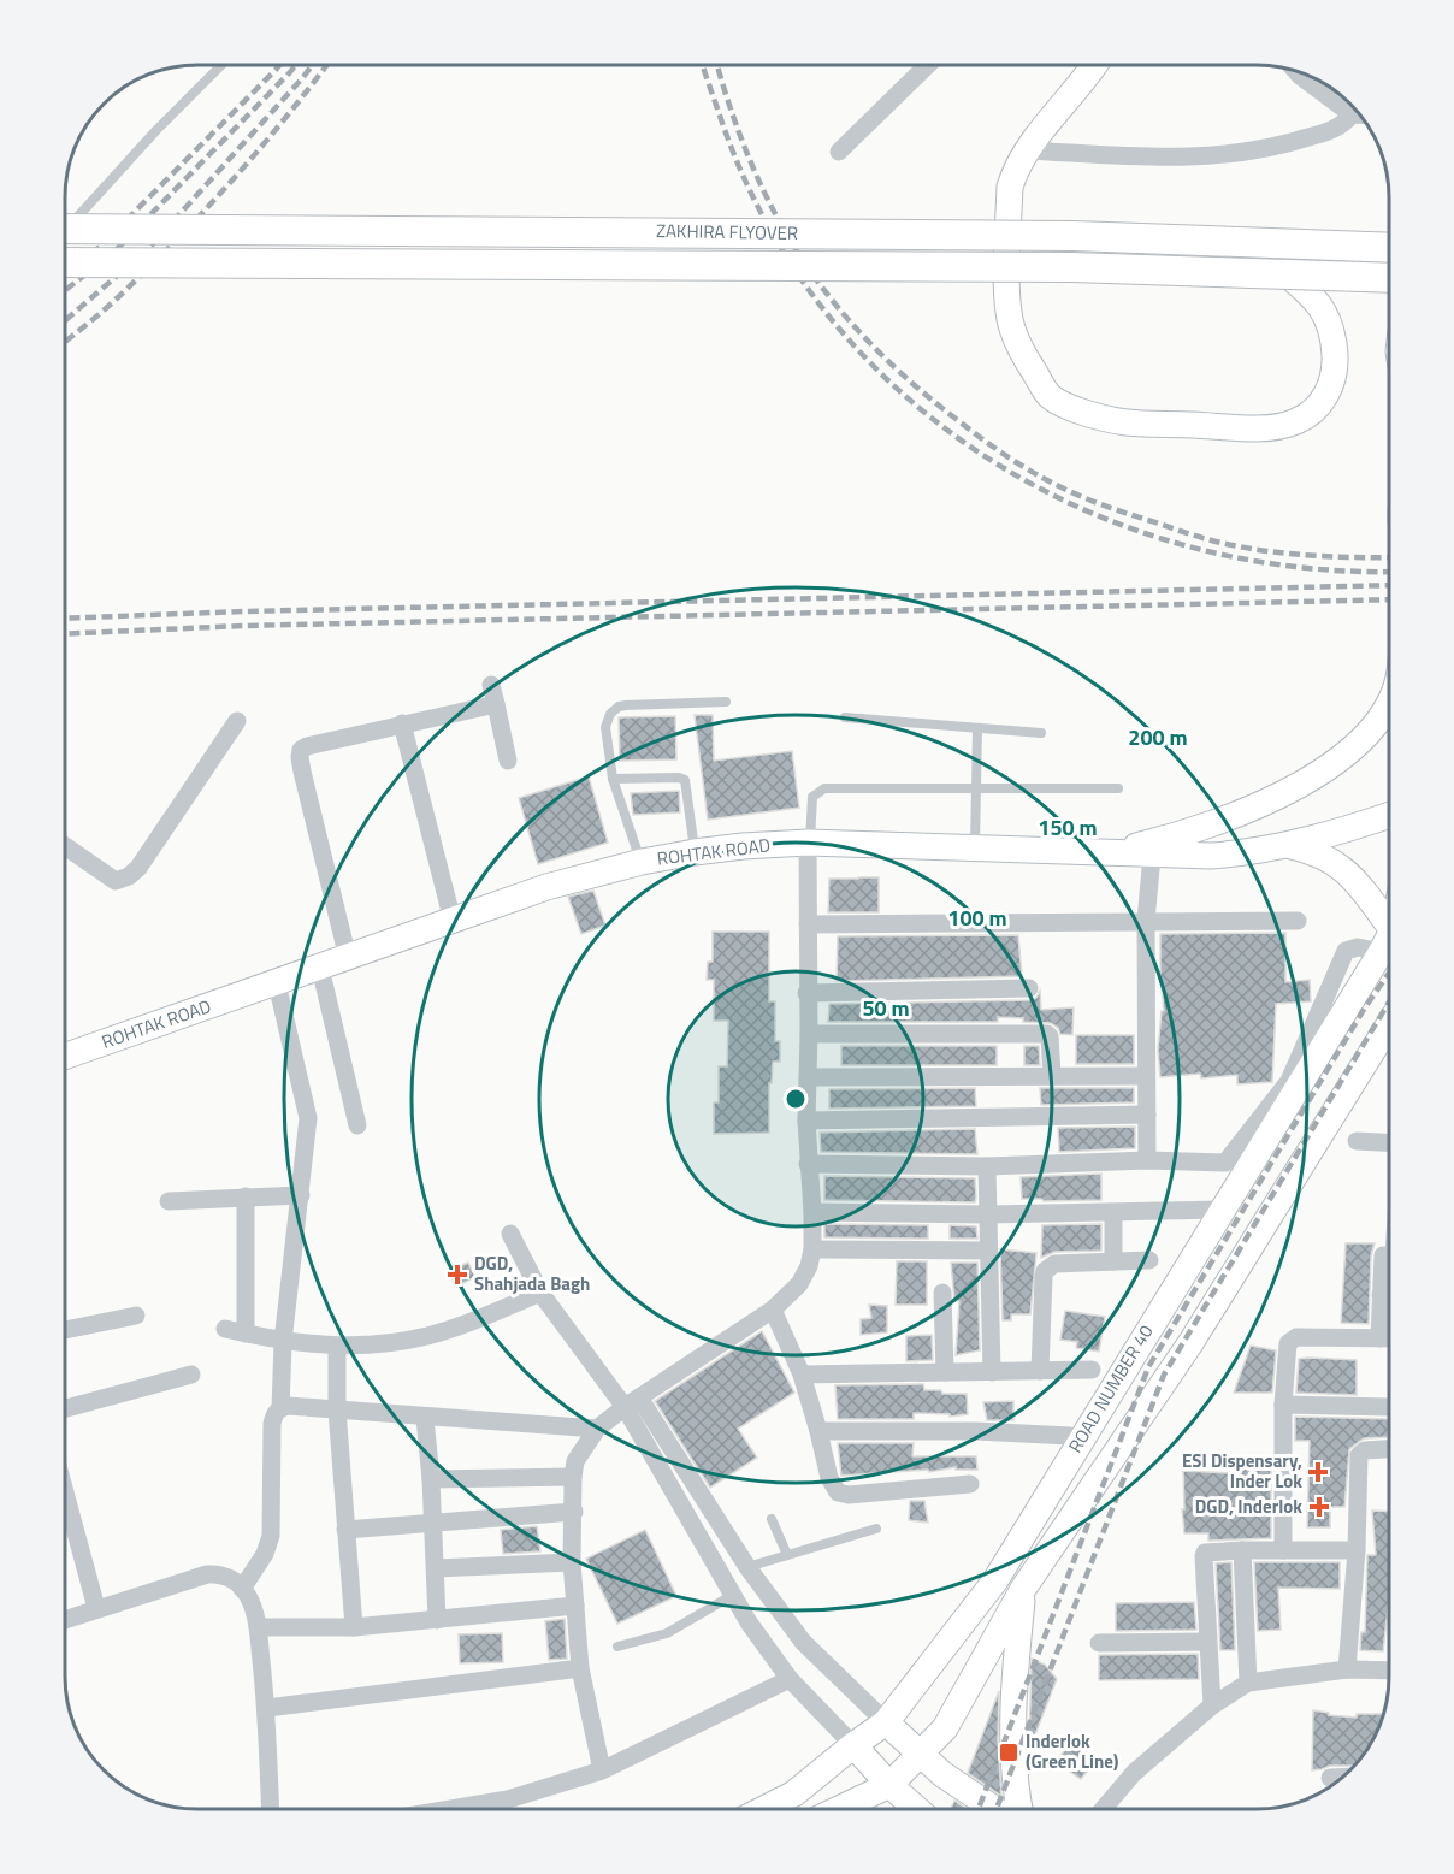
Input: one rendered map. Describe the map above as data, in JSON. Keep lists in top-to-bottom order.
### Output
{
  "streets": {
    "main road": ["ZAKHIRA FLYOVER", "ROHTAK ROAD", "ROAD NUMBER 40"]
  },
  "places": {
    "health": ["DGD, Shahjada Bagh", "ESI Dispensary, Inder Lok", "DGD, Inderlok"],
    "transit": ["Inderlok (Green Line)"]
  },
  "rings": [
    "200 m",
    "150 m",
    "100 m",
    "50 m"
  ]
}
